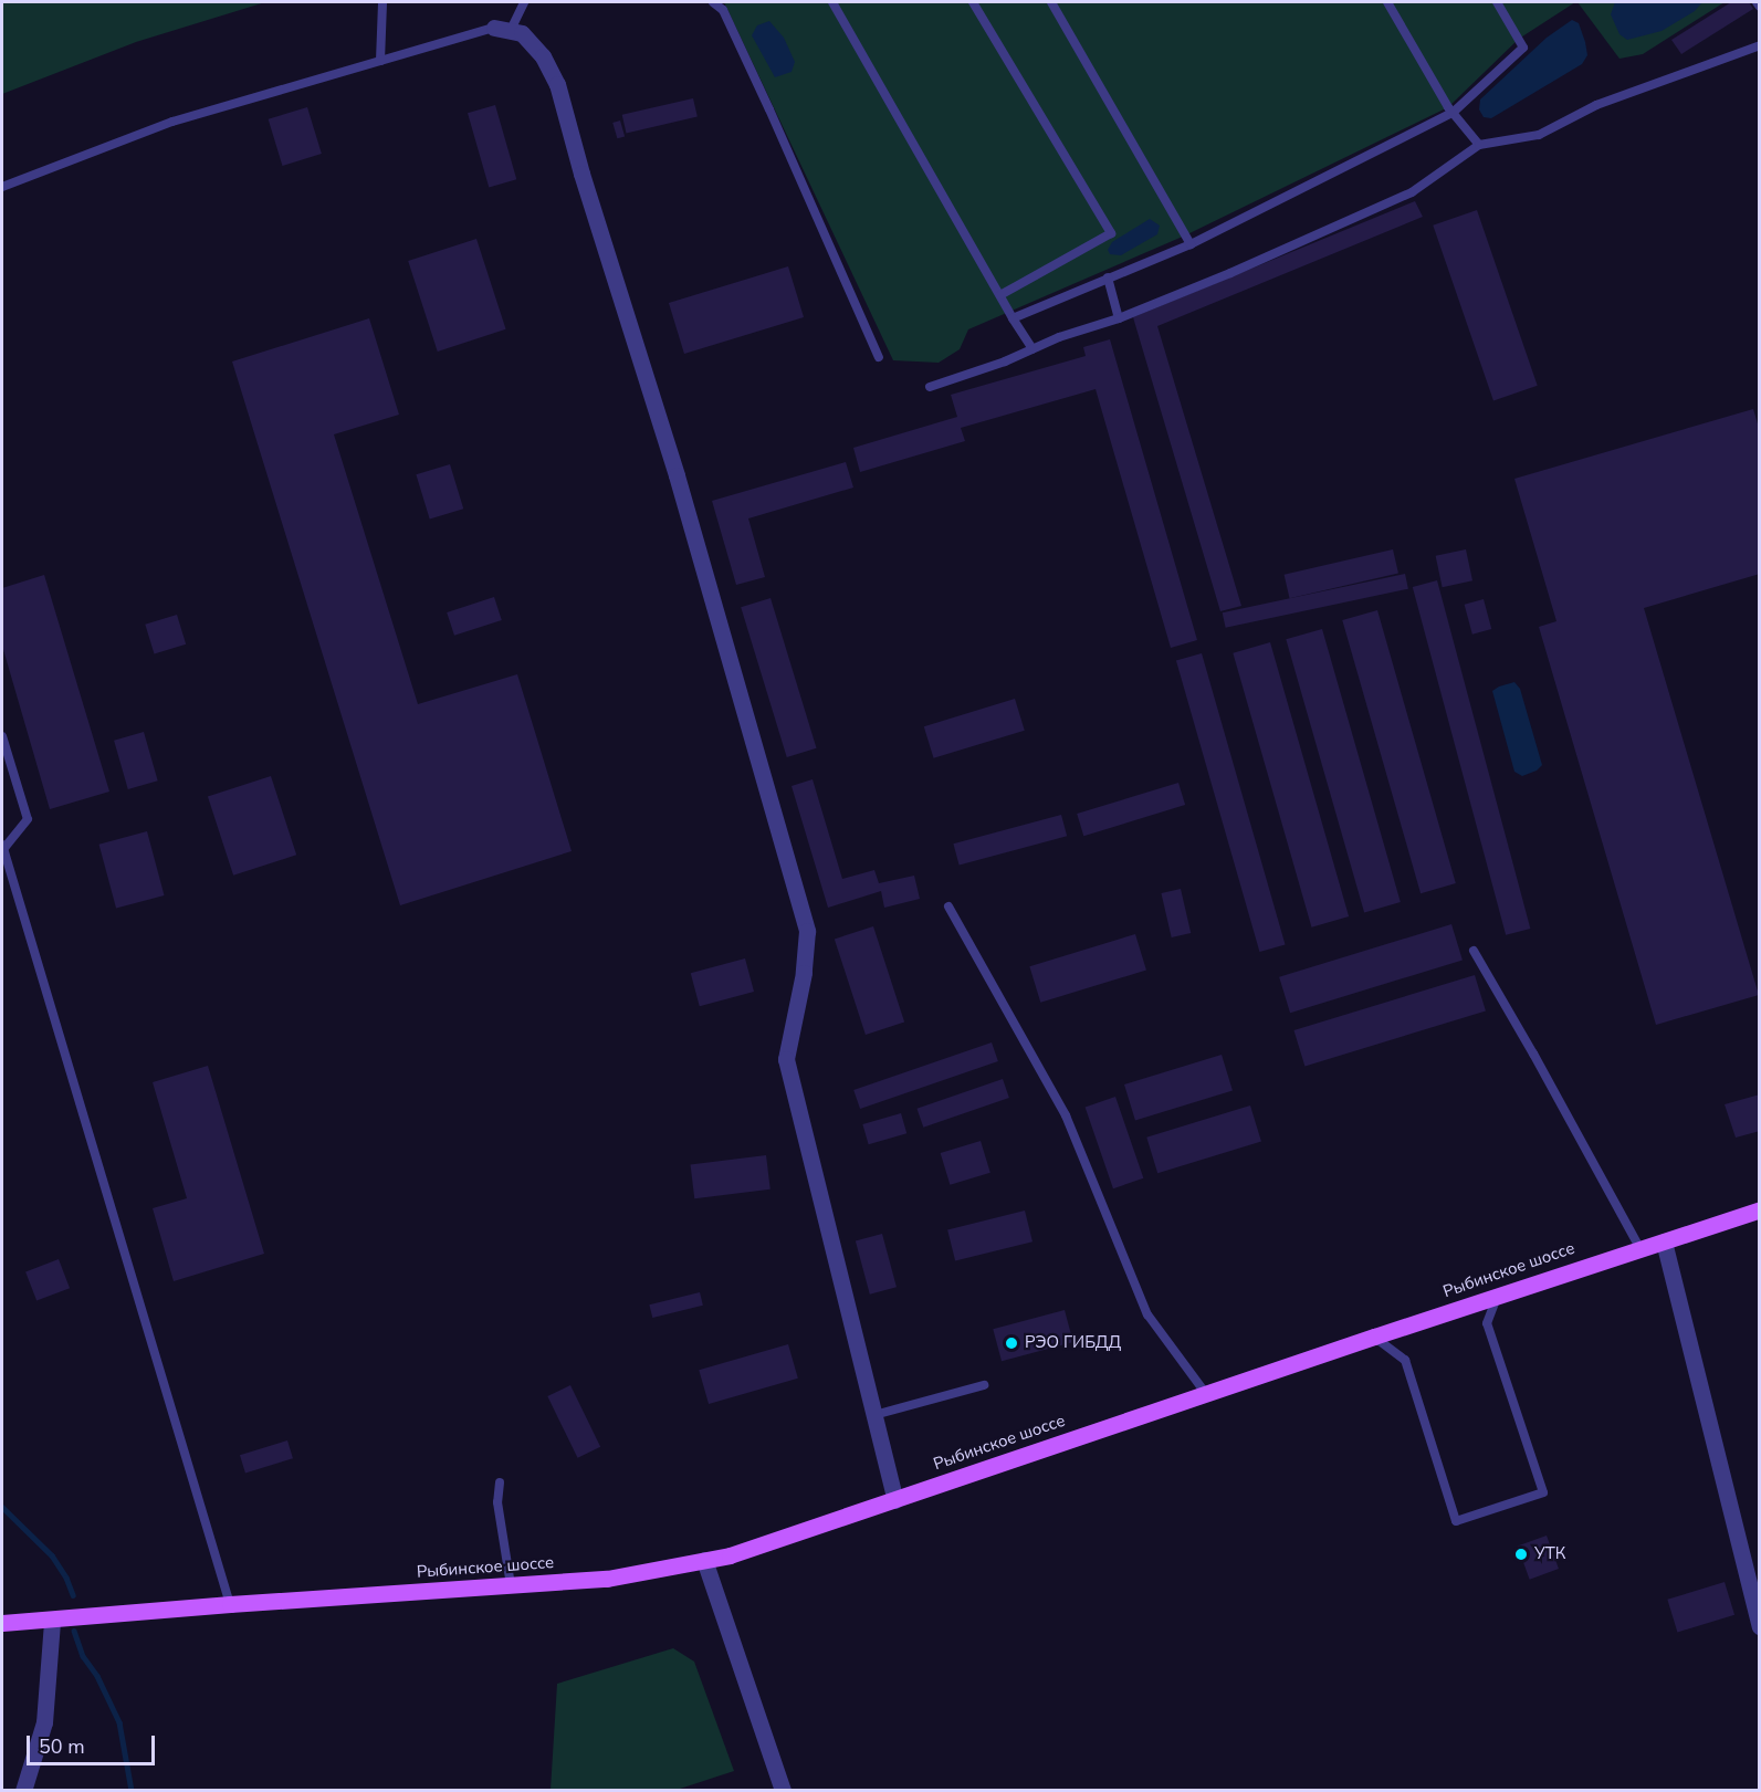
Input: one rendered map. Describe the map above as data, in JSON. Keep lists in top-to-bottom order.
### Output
{
  "streets": {
    "main road": ["Рыбинское шоссе"]
  },
  "places": ["РЭО ГИБДД", "УТК"],
  "scale_bar": "50 m"
}
